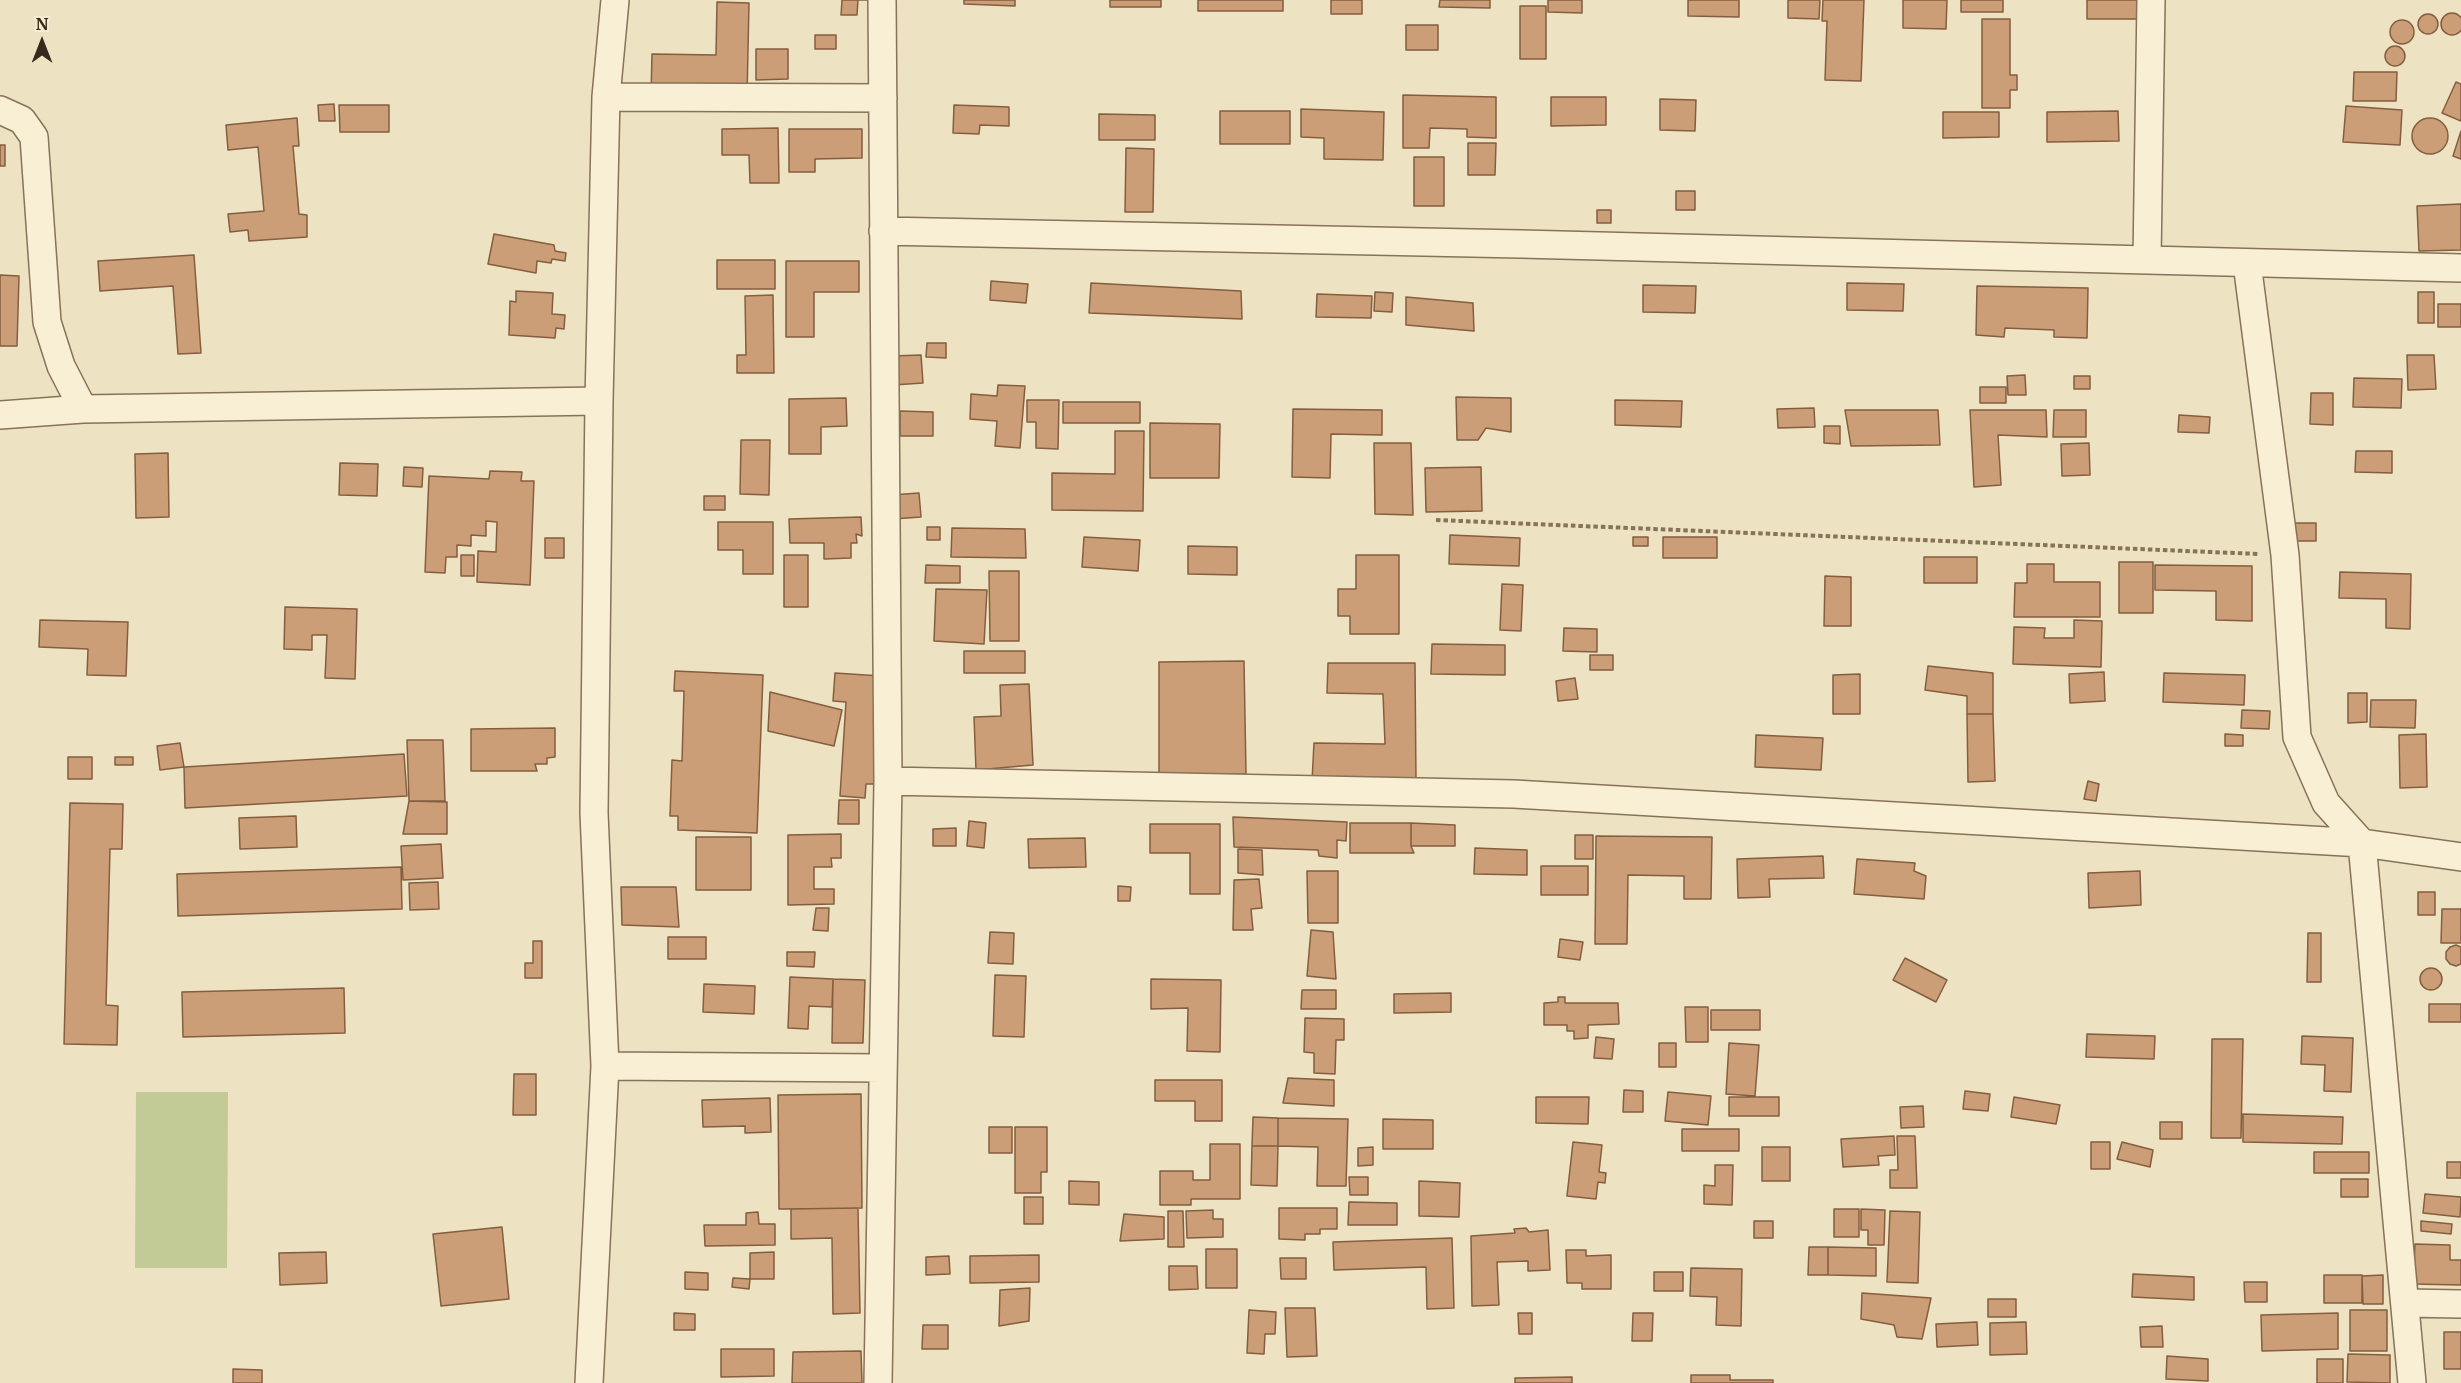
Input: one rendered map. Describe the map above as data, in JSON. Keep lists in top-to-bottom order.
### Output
{
  "north": "top"
}
